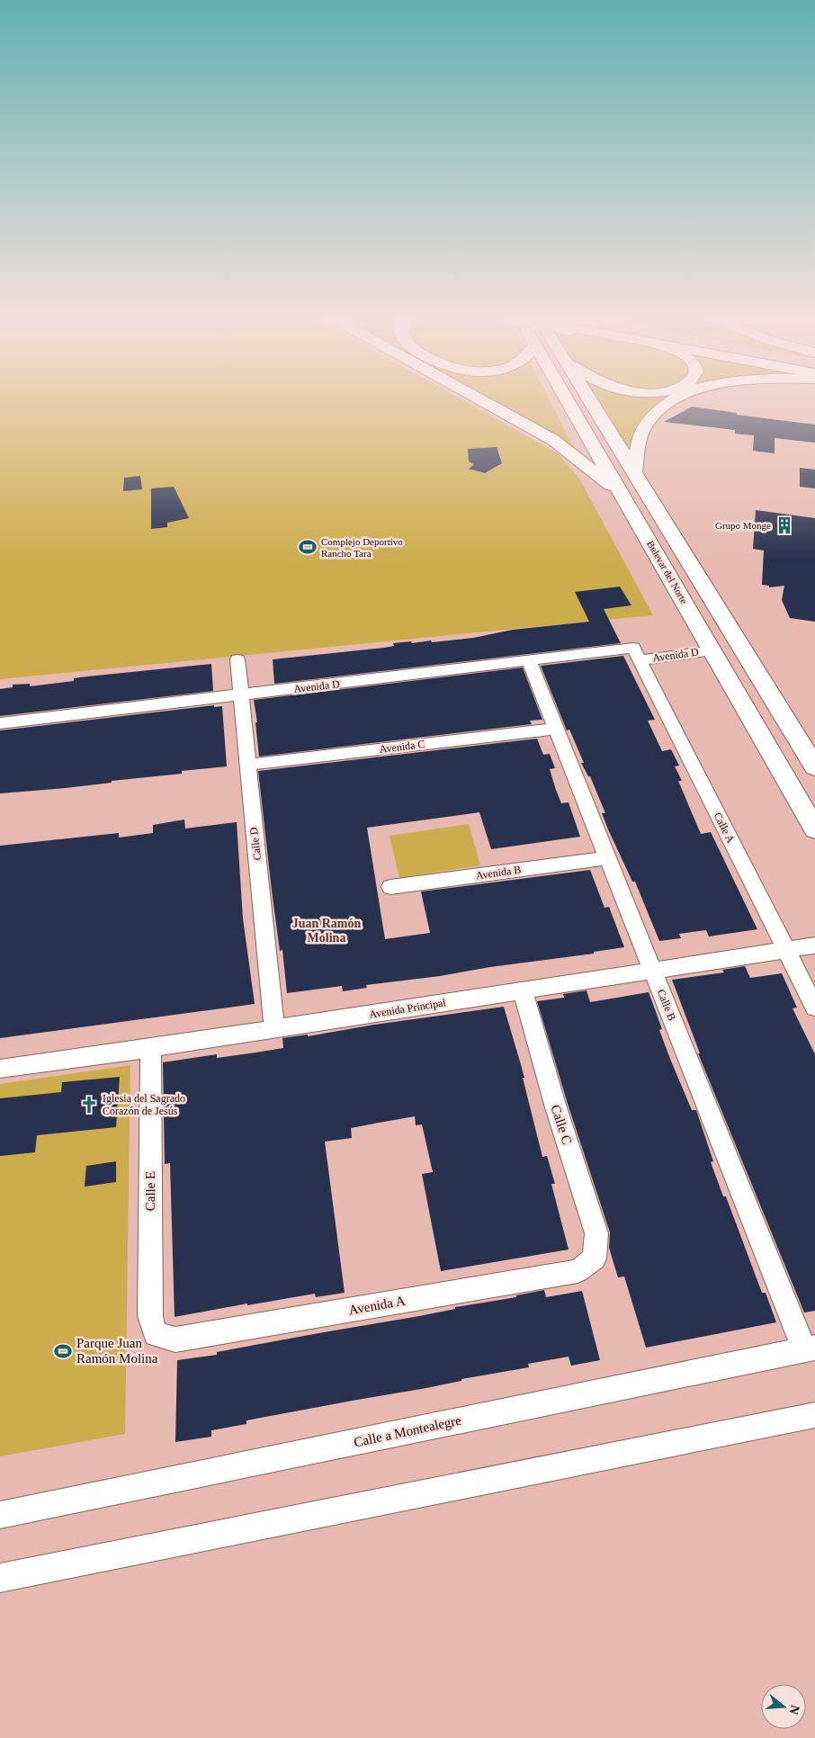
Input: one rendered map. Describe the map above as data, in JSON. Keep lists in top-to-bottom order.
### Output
{
  "streets": {
    "main road": ["Bulevar del Norte"],
    "street": [
      "Avenida D",
      "Avenida C",
      "Calle A",
      "Calle D",
      "Avenida B",
      "Calle B",
      "Avenida Principal",
      "Calle C",
      "Calle E",
      "Avenida A",
      "Calle a Montealegre"
    ]
  },
  "crossings": [
    ["Bulevar del Norte", "Avenida D"],
    ["Avenida D", "Calle A"],
    ["Avenida D", "Calle D"],
    ["Avenida D", "Calle B"],
    ["Avenida C", "Calle D"],
    ["Avenida C", "Calle B"],
    ["Calle A", "Avenida Principal"],
    ["Calle D", "Avenida Principal"],
    ["Avenida B", "Calle B"],
    ["Calle B", "Avenida Principal"],
    ["Calle B", "Calle a Montealegre"],
    ["Avenida Principal", "Calle C"],
    ["Avenida Principal", "Calle E"],
    ["Calle C", "Avenida A"],
    ["Calle E", "Avenida A"]
  ],
  "districts": ["Juan Ramón Molina"],
  "places": {
    "building": ["Grupo Monge"],
    "sports": ["Complejo Deportivo Rancho Tara", "Parque Juan Ramón Molina"],
    "church": ["Iglesia del Sagrado Corazón de Jesús"]
  },
  "north": "right"
}
